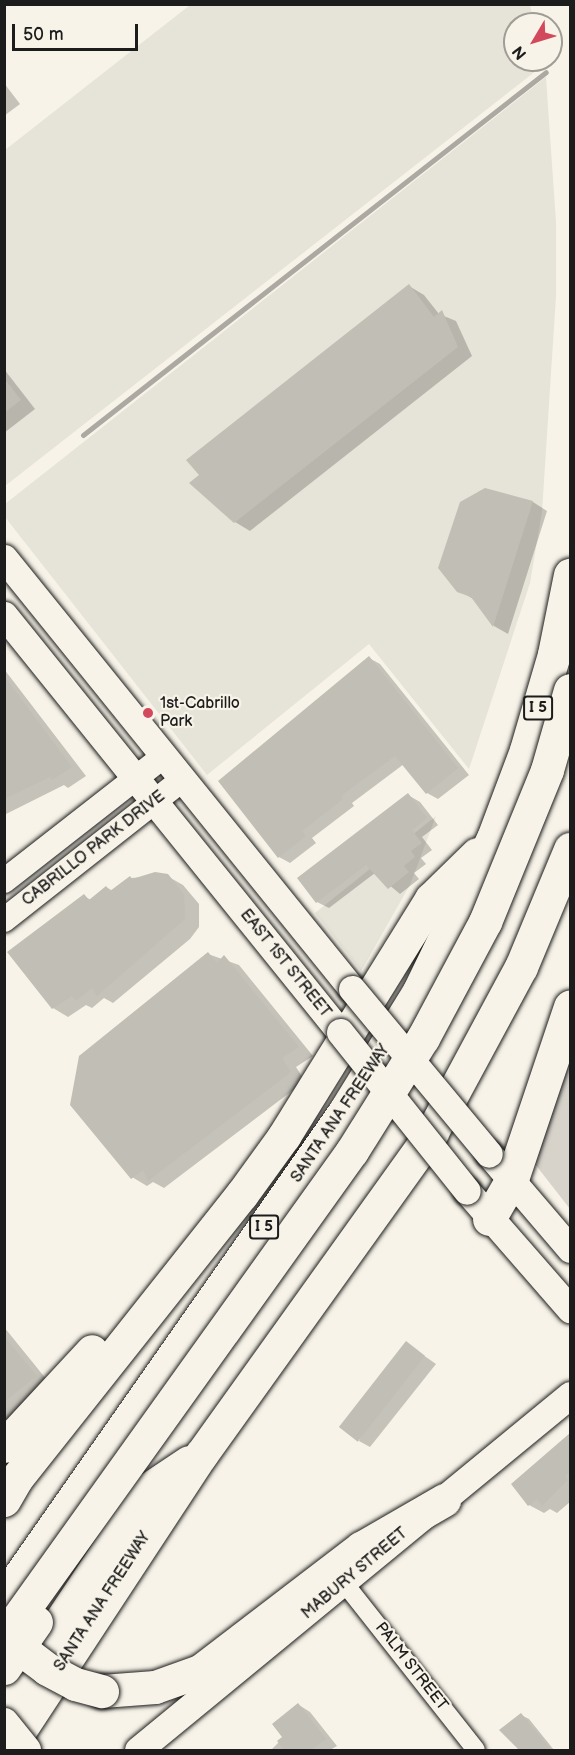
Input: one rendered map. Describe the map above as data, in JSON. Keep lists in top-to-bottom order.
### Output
{
  "streets": {
    "highway": ["I 5", "SANTA ANA FREEWAY"],
    "main road": ["EAST 1ST STREET", "MABURY STREET"],
    "street": ["CABRILLO PARK DRIVE", "PALM STREET"]
  },
  "crossings": [
    ["CABRILLO PARK DRIVE", "EAST 1ST STREET"],
    ["MABURY STREET", "PALM STREET"]
  ],
  "places": ["1st-Cabrillo Park"],
  "scale_bar": "50 m",
  "north": "bottom left"
}
